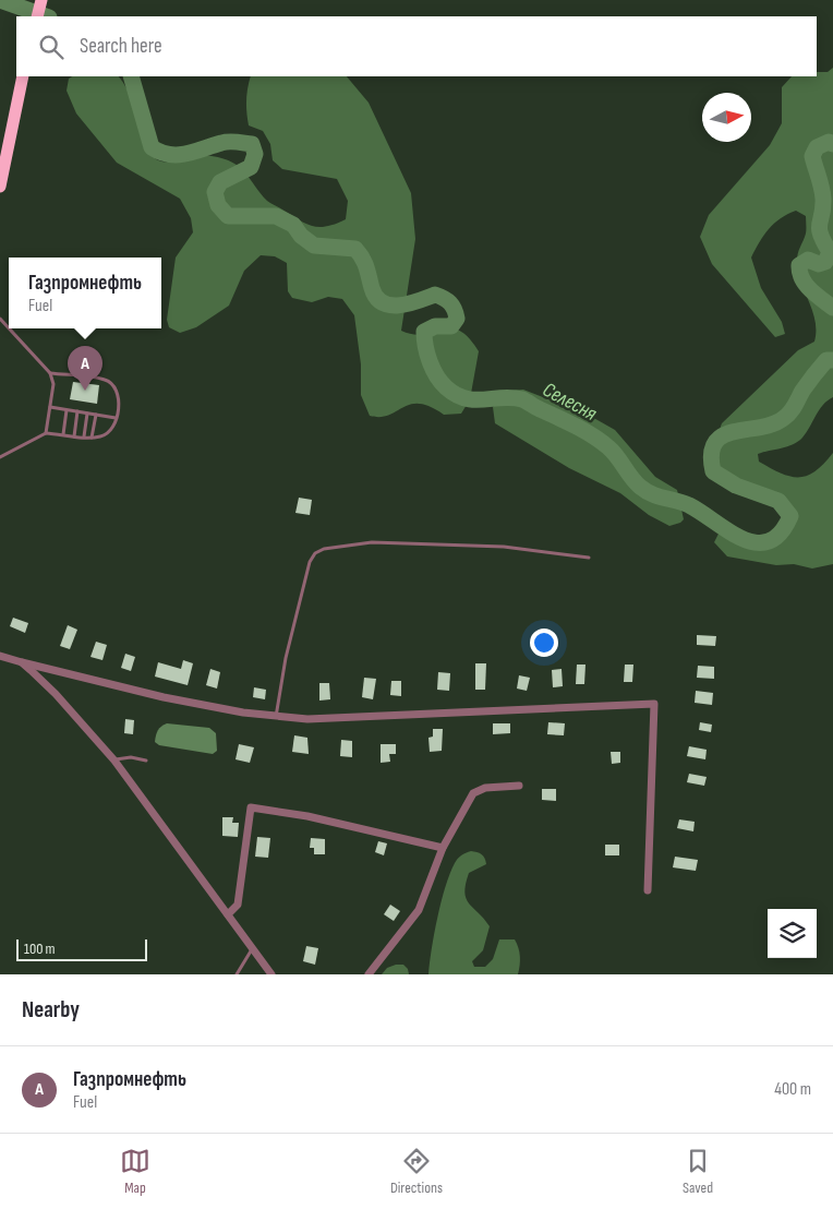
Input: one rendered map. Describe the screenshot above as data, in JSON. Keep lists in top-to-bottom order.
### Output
{
  "water": ["Селесня"],
  "scale_bar": "100 m",
  "north": "right",
  "page": {
    "search": "Search here",
    "popup": ["Газпромнефть", "Fuel"],
    "pins": "A",
    "scale": "100 m",
    "heading": "Nearby",
    "list": [
      {
        "mark": "A",
        "name": "Газпромнефть",
        "note": "Fuel",
        "value": "400 m"
      }
    ],
    "nav": ["Map", "Directions", "Saved"]
  }
}
